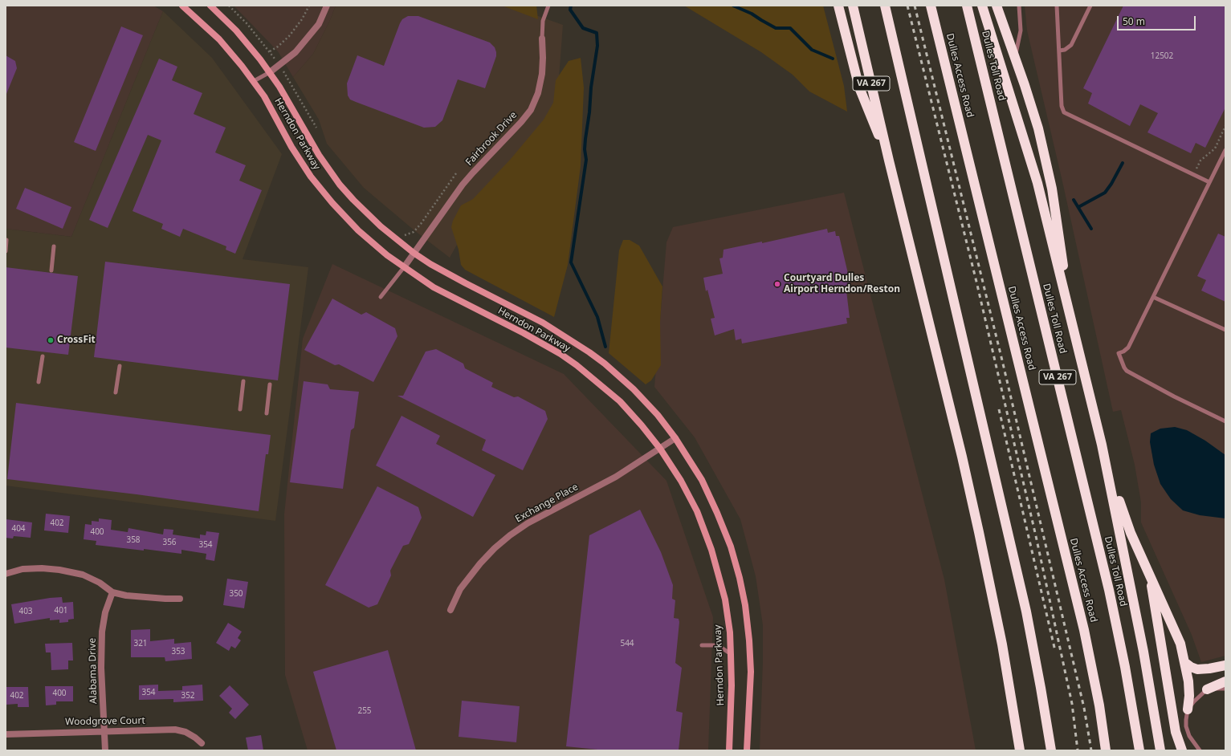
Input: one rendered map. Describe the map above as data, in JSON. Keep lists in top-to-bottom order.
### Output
{
  "streets": {
    "highway": ["Dulles Toll Road", "Dulles Access Road", "VA 267"],
    "main road": ["Herndon Parkway"],
    "street": [
      "Fairbrook Drive",
      "Exchange Place",
      "Alabama Drive",
      "Woodgrove Court"
    ]
  },
  "crossings": [
    ["Herndon Parkway", "Fairbrook Drive"],
    ["Herndon Parkway", "Exchange Place"],
    ["Alabama Drive", "Woodgrove Court"]
  ],
  "places": ["Courtyard Dulles Airport Herndon/Reston", "CrossFit"],
  "house_numbers": [
    "12502",
    "402",
    "404",
    "400",
    "358",
    "356",
    "354",
    "350",
    "401",
    "403",
    "321",
    "544",
    "353",
    "354",
    "400",
    "402",
    "352",
    "255"
  ],
  "scale_bar": "50 m"
}
